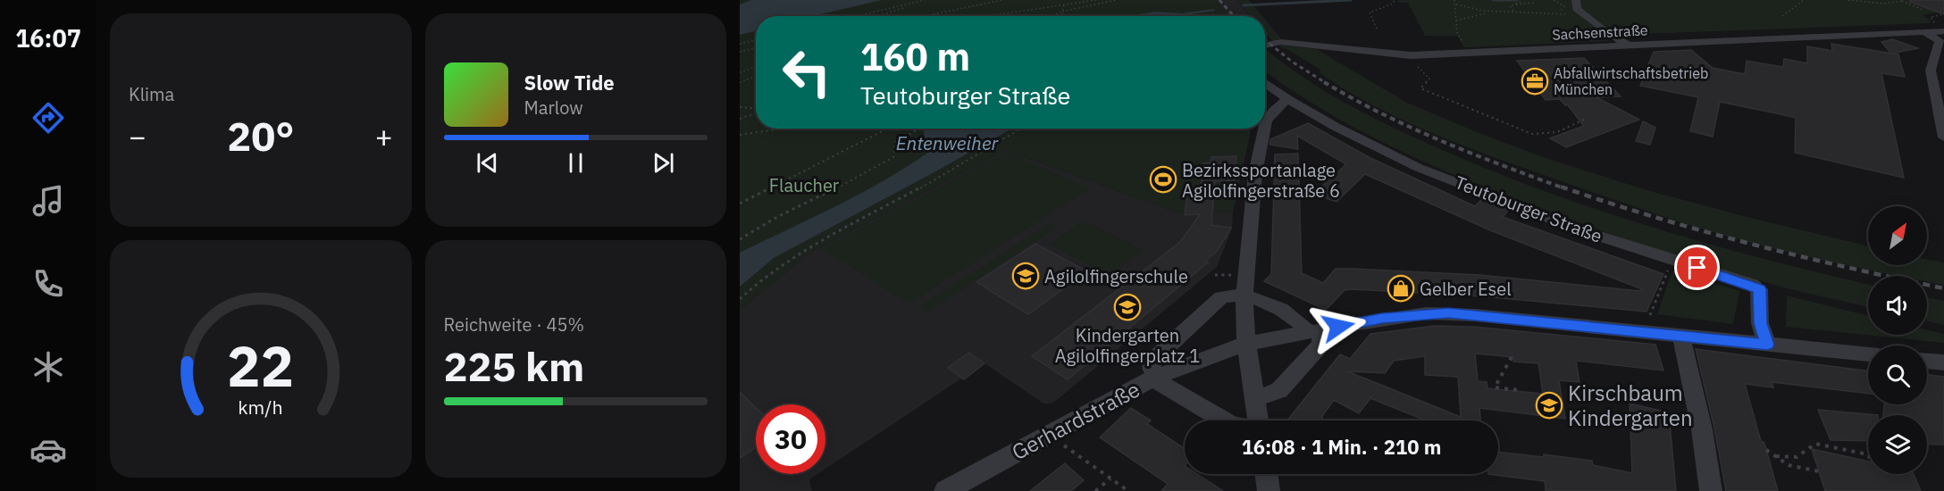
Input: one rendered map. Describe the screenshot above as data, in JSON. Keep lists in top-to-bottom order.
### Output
{
  "streets": {
    "street": ["Sachsenstraße", "Teutoburger Straße", "Gerhardstraße"]
  },
  "crossings": [
    ["Teutoburger Straße", "Gerhardstraße"]
  ],
  "water": ["Entenweiher"],
  "parks": ["Flaucher"],
  "places": {
    "office": ["Abfallwirtschaftsbetrieb München"],
    "sports": ["Bezirkssportanlage Agilolfingerstraße 6"],
    "school or university": ["Agilolfingerschule", "Kindergarten Agilolfingerplatz 1", "Kirschbaum Kindergarten"],
    "shop": ["Gelber Esel"]
  },
  "north": "top right",
  "page": {
    "tabs": "16:07",
    "tile": [
      "Klima",
      ["Reichweite · 45%", "225 km"]
    ],
    "turn": ["160 m", "Teutoburger Straße"],
    "song": ["Slow Tide", "Marlow"],
    "heat": ["−", "20°", "+"],
    "limit": "30",
    "trip": "16:08 · 1 Min. · 210 m",
    "gauge": ["22", "km/h"]
  }
}
